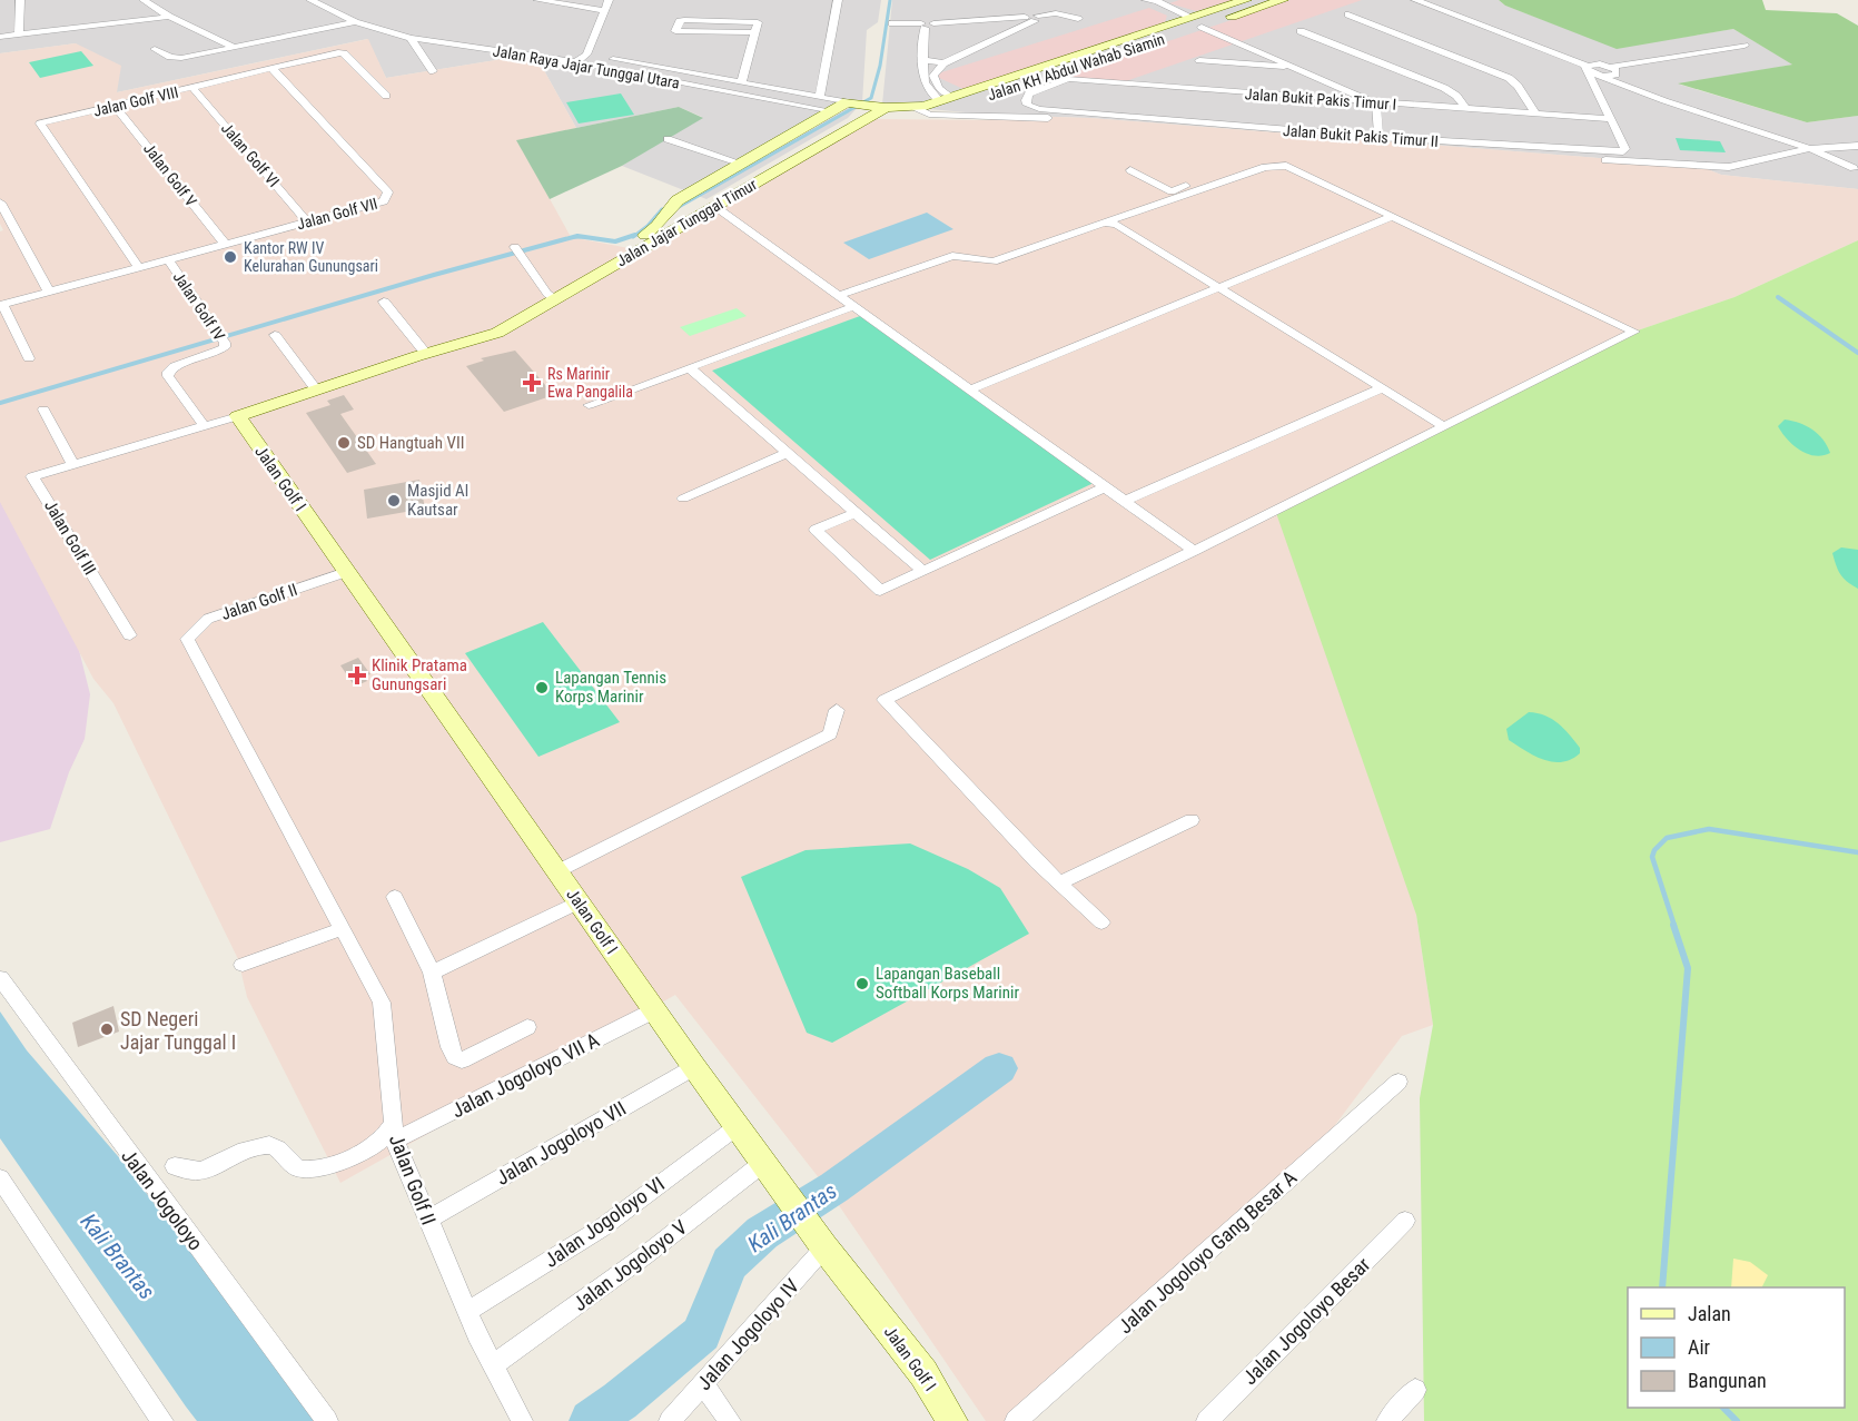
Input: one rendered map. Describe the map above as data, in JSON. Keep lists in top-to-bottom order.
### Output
{
  "streets": {
    "main road": [
      "Jalan Raya Jajar Tunggal Utara",
      "Jalan KH Abdul Wahab Siamin",
      "Jalan Jajar Tunggal Timur",
      "Jalan Golf I"
    ],
    "street": [
      "Jalan Bukit Pakis Timur I",
      "Jalan Golf VIII",
      "Jalan Bukit Pakis Timur II",
      "Jalan Golf VI",
      "Jalan Golf V",
      "Jalan Golf VII",
      "Jalan Golf IV",
      "Jalan Golf III",
      "Jalan Golf II",
      "Jalan Jogoloyo VII A",
      "Jalan Jogoloyo VII",
      "Jalan Jogoloyo",
      "Jalan Jogoloyo VI",
      "Jalan Jogoloyo Gang Besar A",
      "Jalan Jogoloyo V",
      "Jalan Jogoloyo Besar",
      "Jalan Jogoloyo IV"
    ]
  },
  "crossings": [
    ["Jalan Raya Jajar Tunggal Utara", "Jalan KH Abdul Wahab Siamin"],
    ["Jalan Raya Jajar Tunggal Utara", "Jalan Jajar Tunggal Timur"],
    ["Jalan KH Abdul Wahab Siamin", "Jalan Jajar Tunggal Timur"],
    ["Jalan Bukit Pakis Timur I", "Jalan Bukit Pakis Timur II"],
    ["Jalan Golf VIII", "Jalan Golf VI"],
    ["Jalan Golf VIII", "Jalan Golf V"],
    ["Jalan Golf VIII", "Jalan Golf VII"],
    ["Jalan Golf VI", "Jalan Golf VII"],
    ["Jalan Golf V", "Jalan Golf VII"],
    ["Jalan Golf VII", "Jalan Golf IV"],
    ["Jalan Jajar Tunggal Timur", "Jalan Golf I"],
    ["Jalan Jajar Tunggal Timur", "Jalan Golf III"],
    ["Jalan Golf IV", "Jalan Golf III"],
    ["Jalan Golf I", "Jalan Golf III"],
    ["Jalan Golf I", "Jalan Golf II"],
    ["Jalan Golf I", "Jalan Jogoloyo VII A"],
    ["Jalan Golf I", "Jalan Jogoloyo VII"],
    ["Jalan Golf I", "Jalan Jogoloyo VI"],
    ["Jalan Golf I", "Jalan Jogoloyo V"],
    ["Jalan Golf I", "Jalan Jogoloyo IV"],
    ["Jalan Golf II", "Jalan Jogoloyo VII A"],
    ["Jalan Golf II", "Jalan Jogoloyo VII"],
    ["Jalan Golf II", "Jalan Jogoloyo VI"],
    ["Jalan Golf II", "Jalan Jogoloyo V"]
  ],
  "water": ["Kali Brantas"],
  "places": {
    "other": [
      "Kantor RW IV Kelurahan Gunungsari",
      "SD Hangtuah VII",
      "Masjid Al Kautsar",
      "Lapangan Tennis Korps Marinir",
      "Lapangan Baseball Softball Korps Marinir",
      "SD Negeri Jajar Tunggal I"
    ],
    "health": ["Rs Marinir Ewa Pangalila", "Klinik Pratama Gunungsari"]
  },
  "legend": ["Jalan", "Air", "Bangunan"]
}
